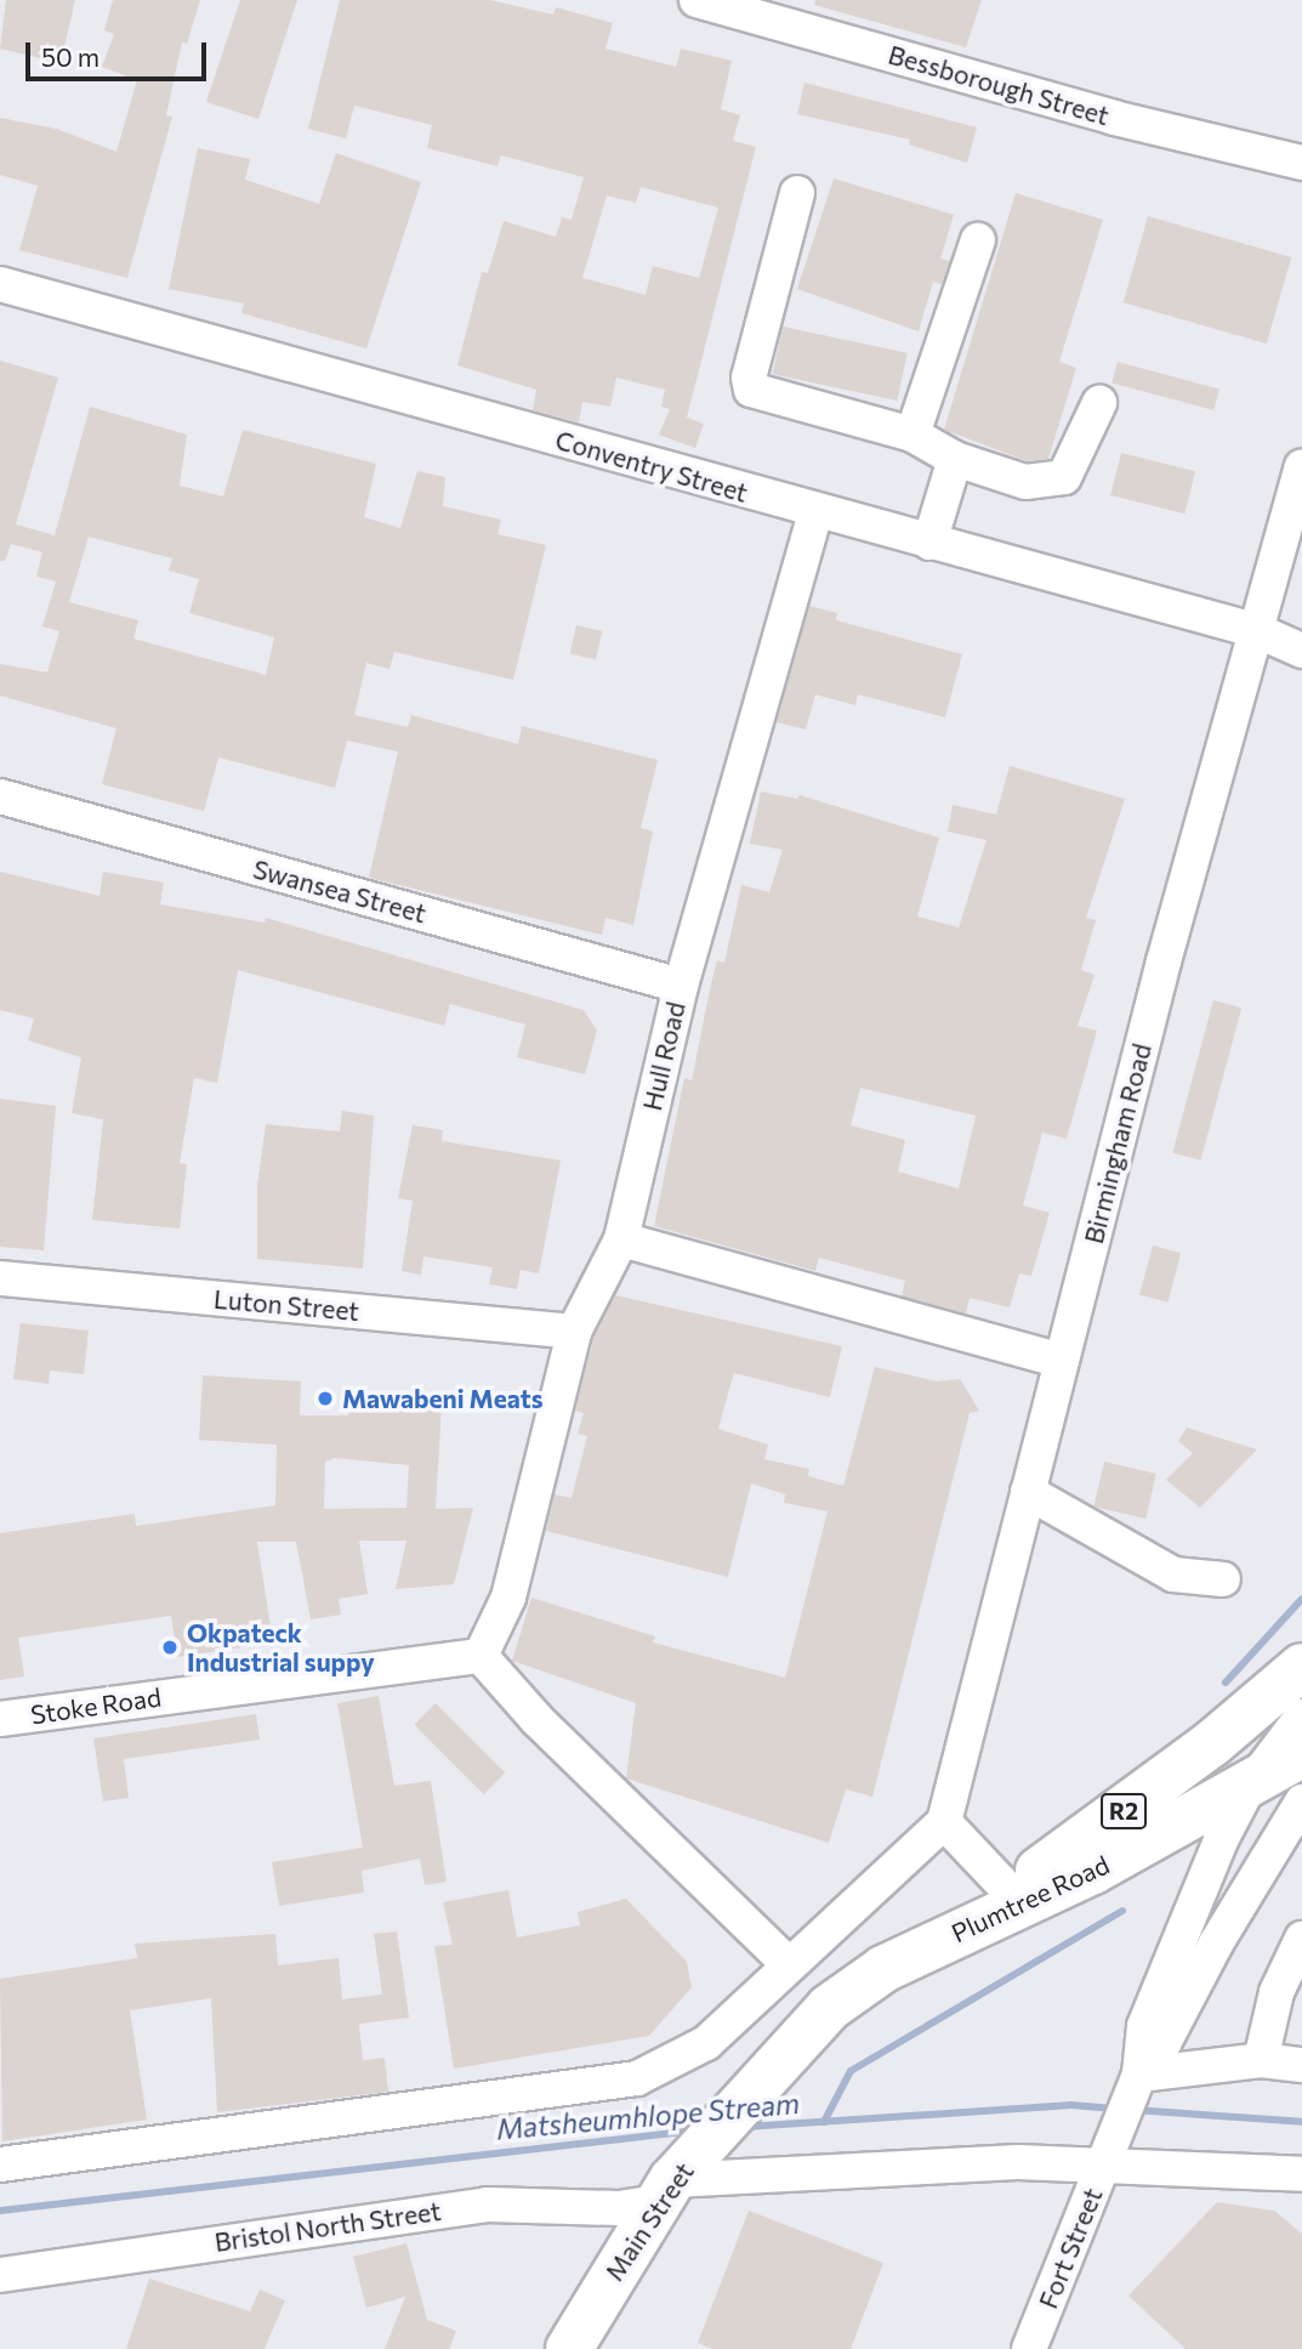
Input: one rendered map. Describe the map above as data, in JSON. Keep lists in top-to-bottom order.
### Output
{
  "streets": {
    "highway": ["R2", "Plumtree Road", "Main Street"],
    "street": [
      "Bessborough Street",
      "Conventry Street",
      "Swansea Street",
      "Hull Road",
      "Birmingham Road",
      "Luton Street",
      "Stoke Road",
      "Bristol North Street",
      "Fort Street"
    ]
  },
  "crossings": [
    ["Conventry Street", "Hull Road"],
    ["Conventry Street", "Birmingham Road"],
    ["Swansea Street", "Hull Road"],
    ["Hull Road", "Luton Street"],
    ["Hull Road", "Stoke Road"],
    ["Plumtree Road", "Main Street"],
    ["Main Street", "Bristol North Street"],
    ["Bristol North Street", "Fort Street"]
  ],
  "water": ["Matsheumhlope Stream"],
  "places": ["Mawabeni Meats", "Okpateck Industrial suppy"],
  "scale_bar": "50 m"
}
